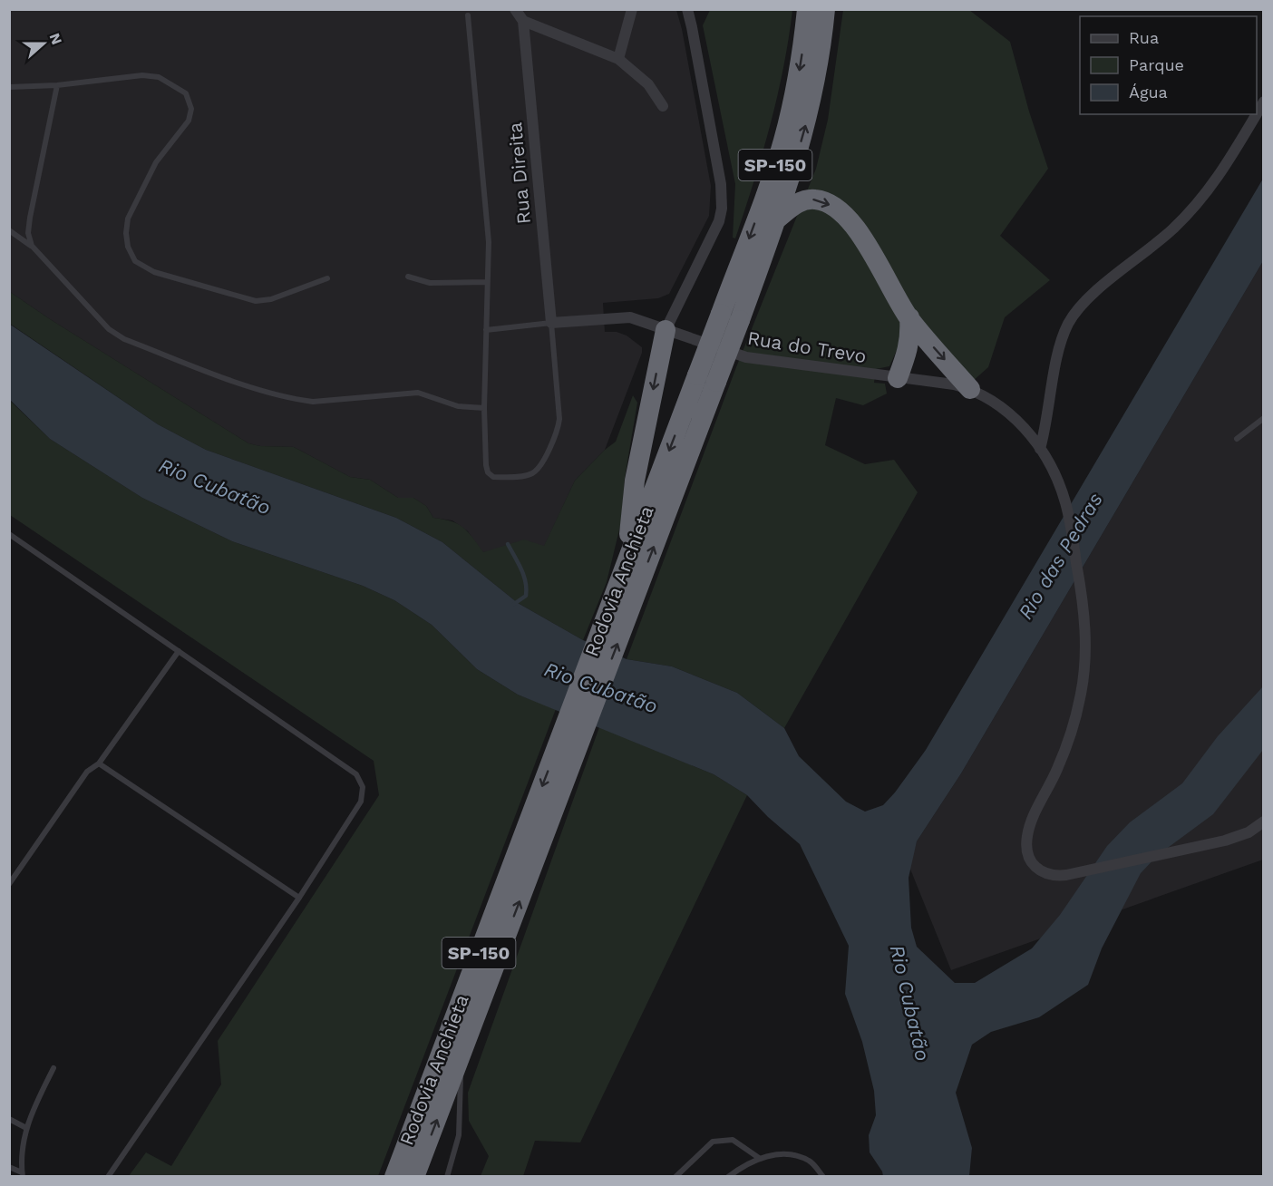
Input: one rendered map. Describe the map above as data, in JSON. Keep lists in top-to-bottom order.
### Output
{
  "streets": {
    "highway": ["SP-150", "Rodovia Anchieta"],
    "street": ["Rua Direita", "Rua do Trevo"]
  },
  "crossings": [
    ["Rua Direita", "Rua do Trevo"]
  ],
  "water": ["Rio Cubatão", "Rio das Pedras"],
  "legend": ["Rua", "Parque", "Água"],
  "north": "right"
}
